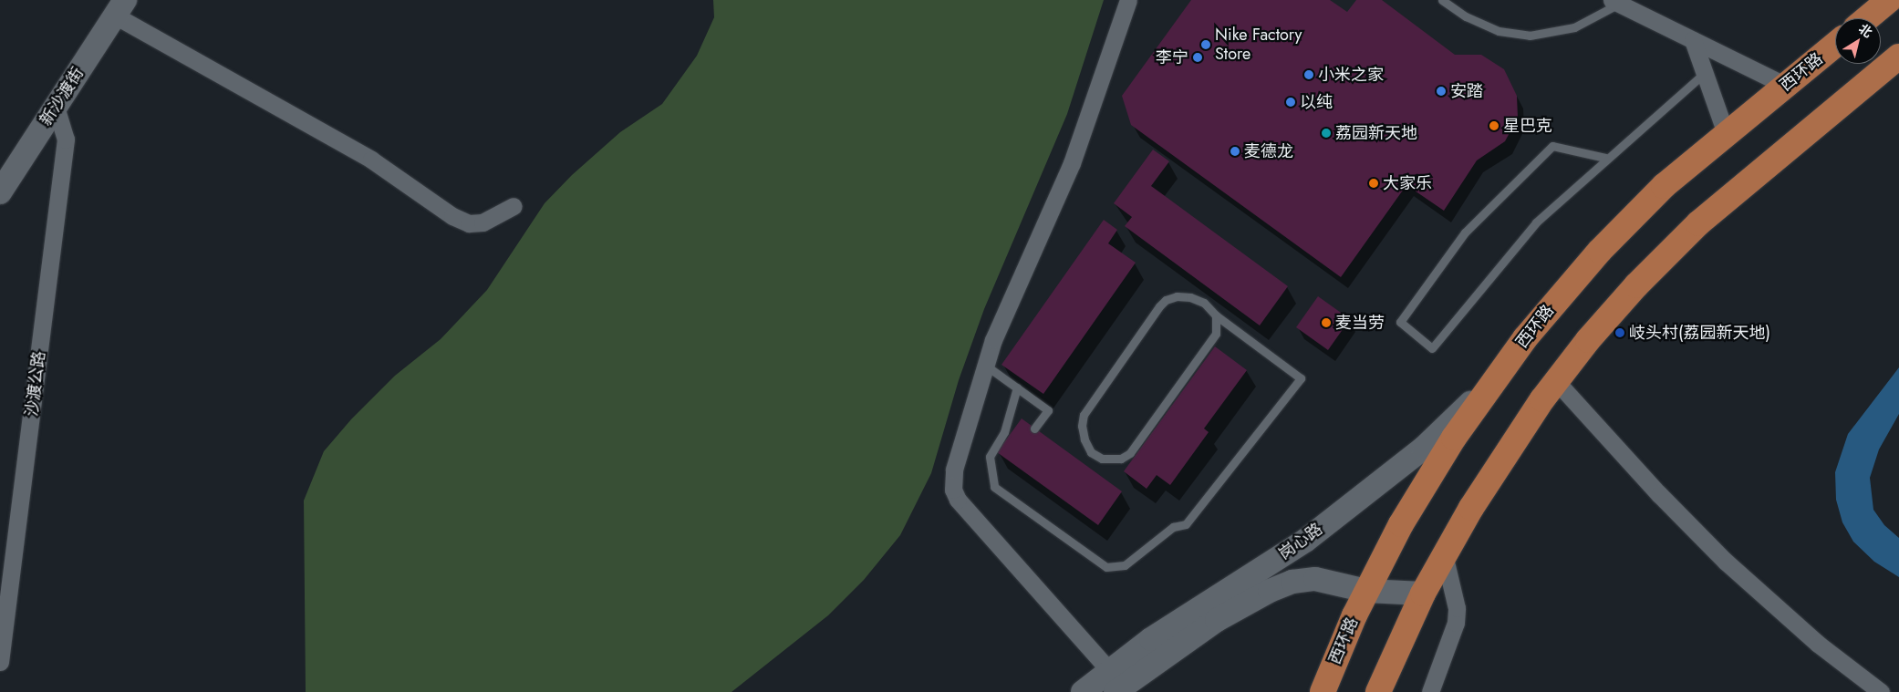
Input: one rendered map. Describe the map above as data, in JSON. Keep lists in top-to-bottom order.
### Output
{
  "streets": {
    "main road": ["西环路"],
    "street": ["新沙渡街", "沙渡公路", "岗心路"]
  },
  "crossings": [
    ["西环路", "岗心路"],
    ["新沙渡街", "沙渡公路"]
  ],
  "places": [
    "Nike Factory Store",
    "李宁",
    "小米之家",
    "安踏",
    "以纯",
    "星巴克",
    "荔园新天地",
    "麦德龙",
    "大家乐",
    "麦当劳",
    "岐头村(荔园新天地)"
  ],
  "north": "top right"
}
